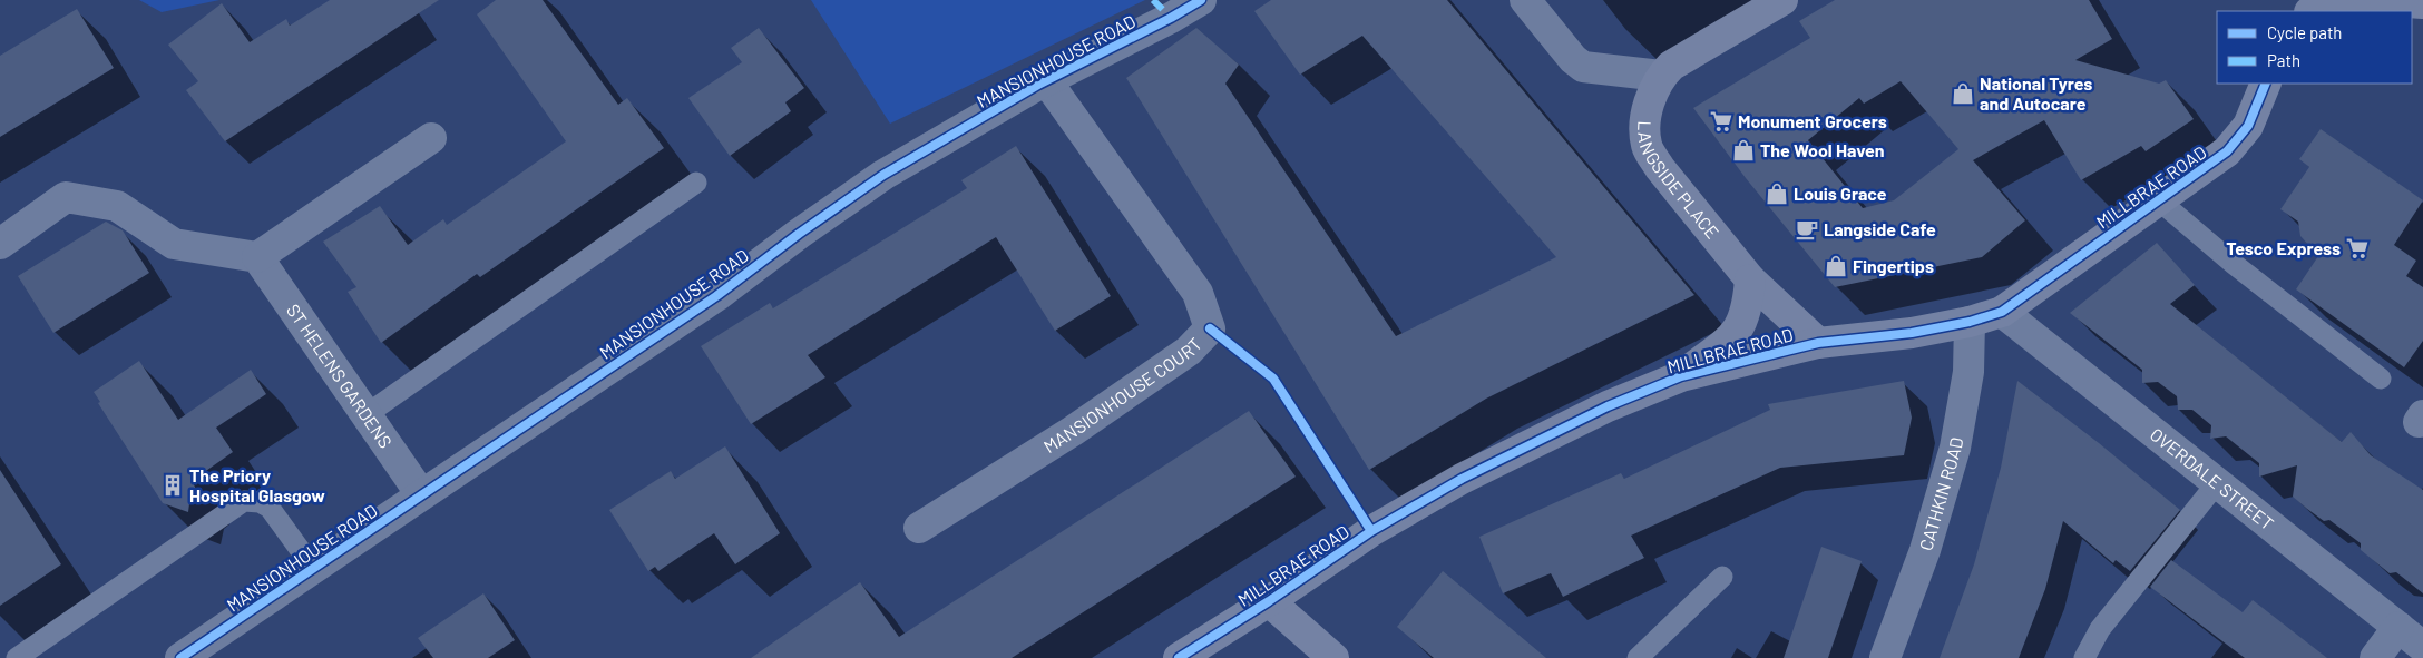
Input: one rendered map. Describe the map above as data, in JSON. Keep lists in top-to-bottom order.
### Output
{
  "streets": {
    "street": [
      "MANSIONHOUSE ROAD",
      "LANGSIDE PLACE",
      "MILLBRAE ROAD",
      "ST HELENS GARDENS",
      "MANSIONHOUSE COURT",
      "OVERDALE STREET",
      "CATHKIN ROAD"
    ]
  },
  "crossings": [
    ["MANSIONHOUSE ROAD", "ST HELENS GARDENS"],
    ["MANSIONHOUSE ROAD", "MANSIONHOUSE COURT"],
    ["LANGSIDE PLACE", "MILLBRAE ROAD"],
    ["MILLBRAE ROAD", "OVERDALE STREET"],
    ["MILLBRAE ROAD", "CATHKIN ROAD"]
  ],
  "places": {
    "shop": [
      "National Tyres and Autocare",
      "The Wool Haven",
      "Louis Grace",
      "Fingertips"
    ],
    "supermarket": ["Monument Grocers", "Tesco Express"],
    "cafe": ["Langside Cafe"],
    "building": ["The Priory Hospital Glasgow"]
  },
  "legend": ["Cycle path", "Path"]
}
